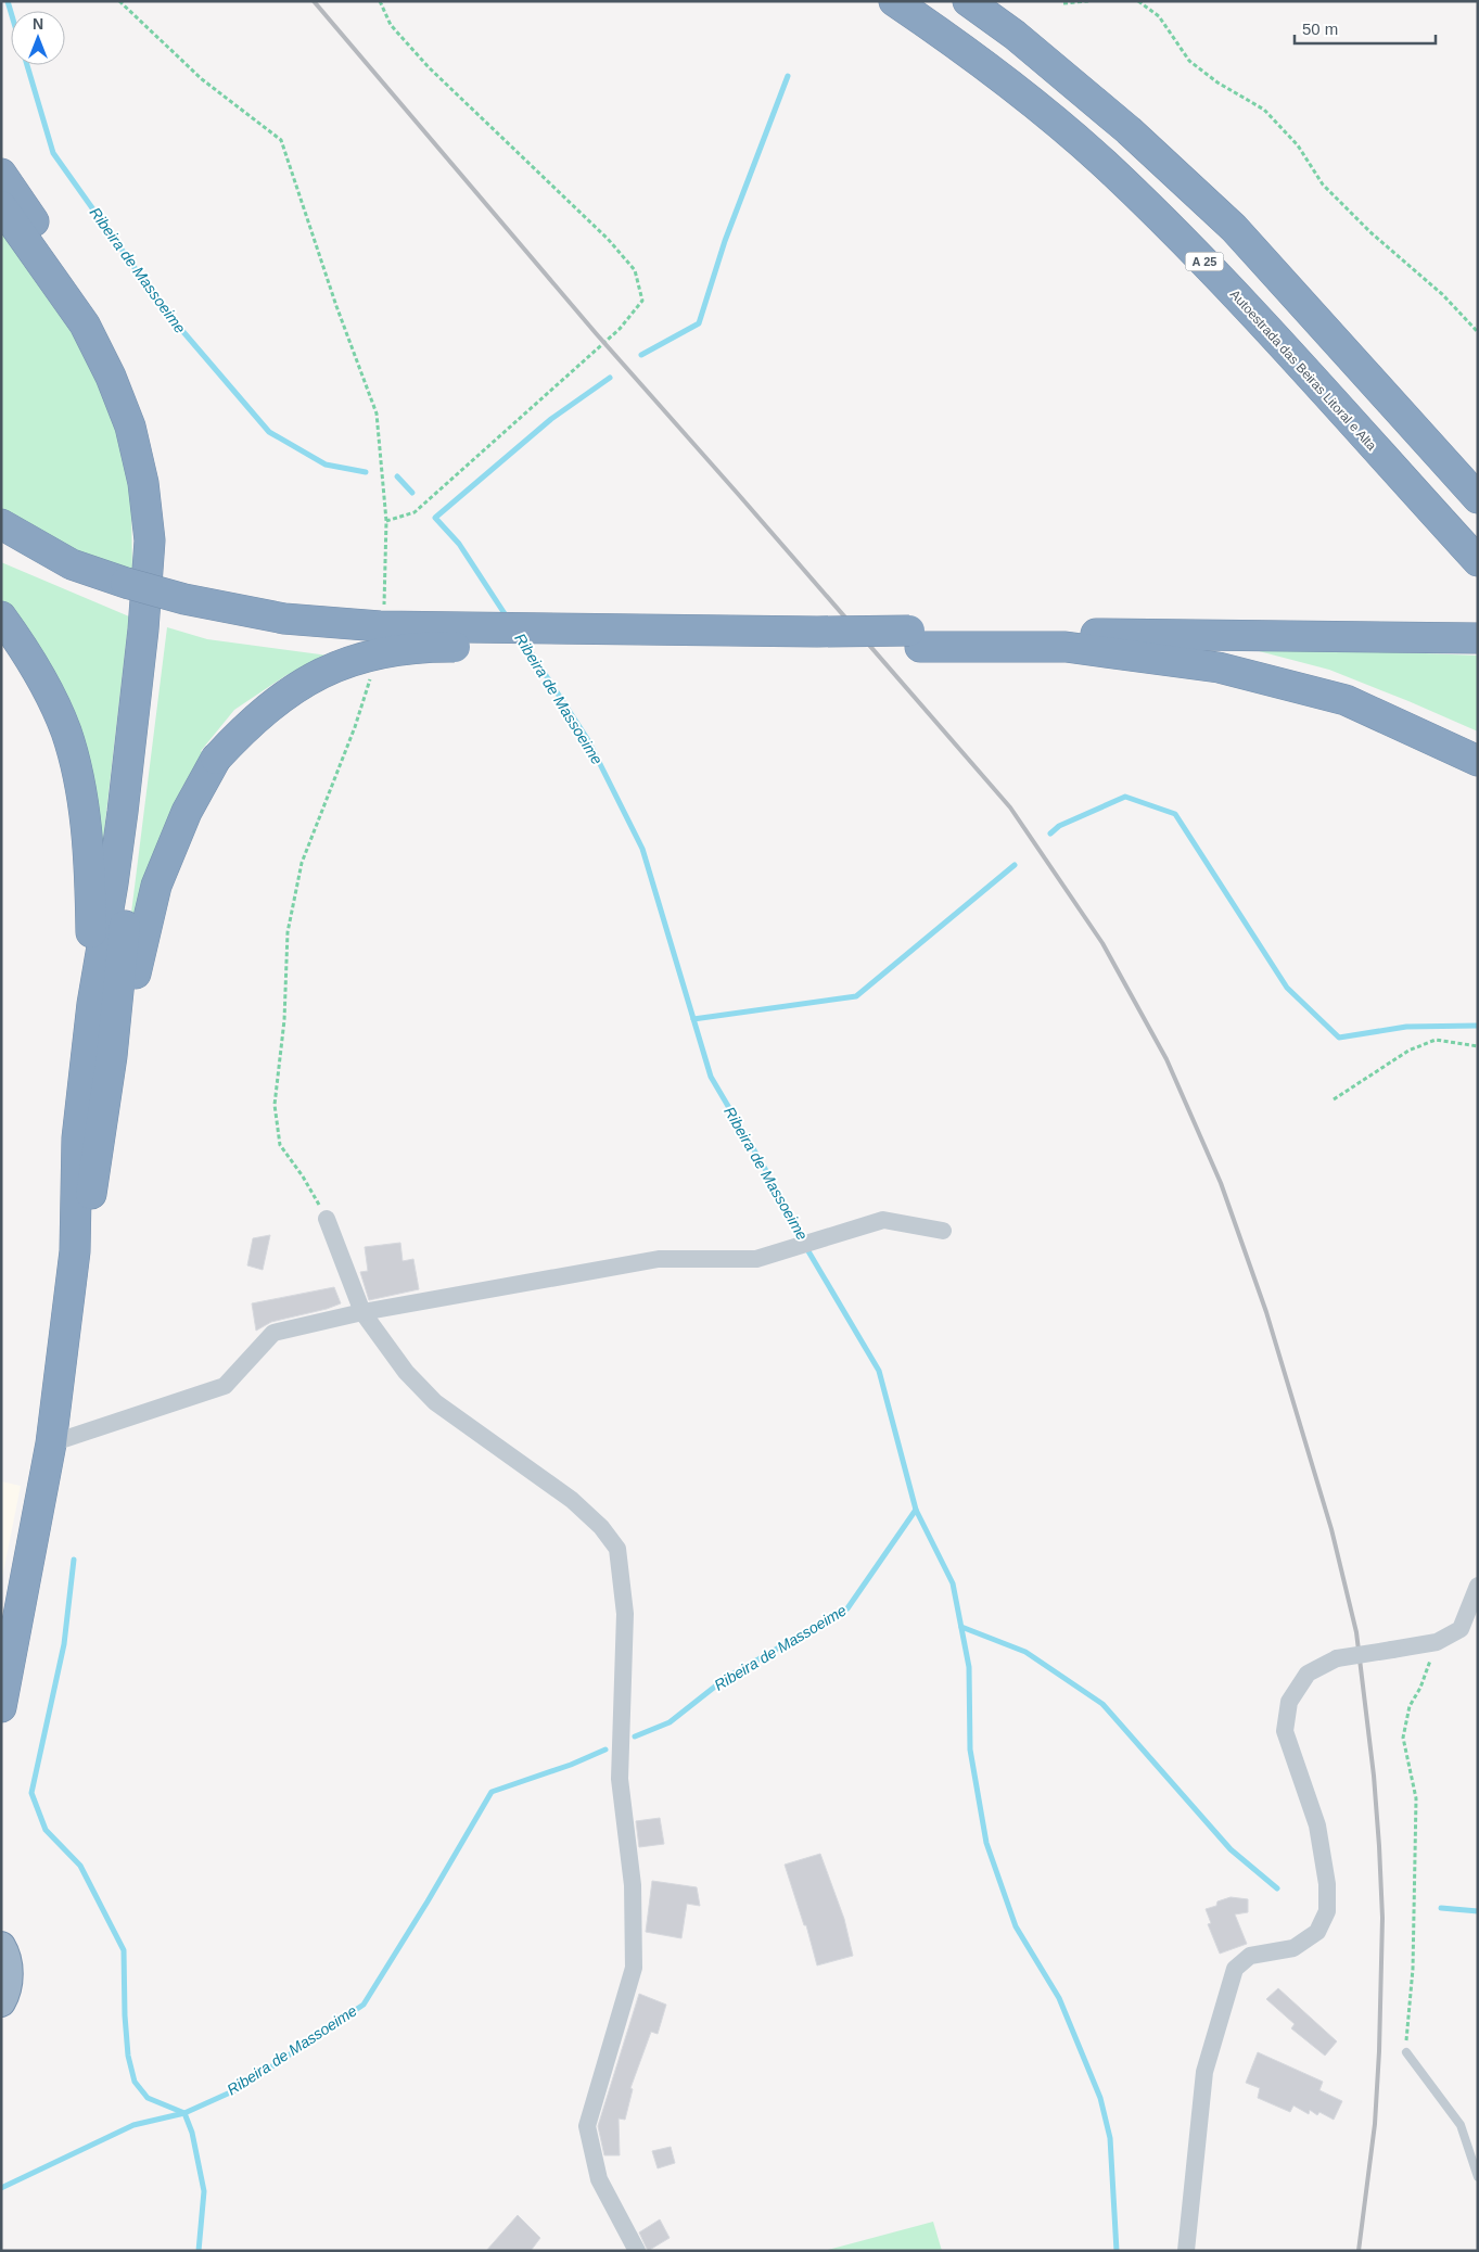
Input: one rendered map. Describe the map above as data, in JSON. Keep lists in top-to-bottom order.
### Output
{
  "streets": {
    "highway": ["A 25", "Autoestrada das Beiras Litoral e Alta"]
  },
  "water": ["Ribeira de Massoeime"],
  "scale_bar": "50 m",
  "north": "top"
}
